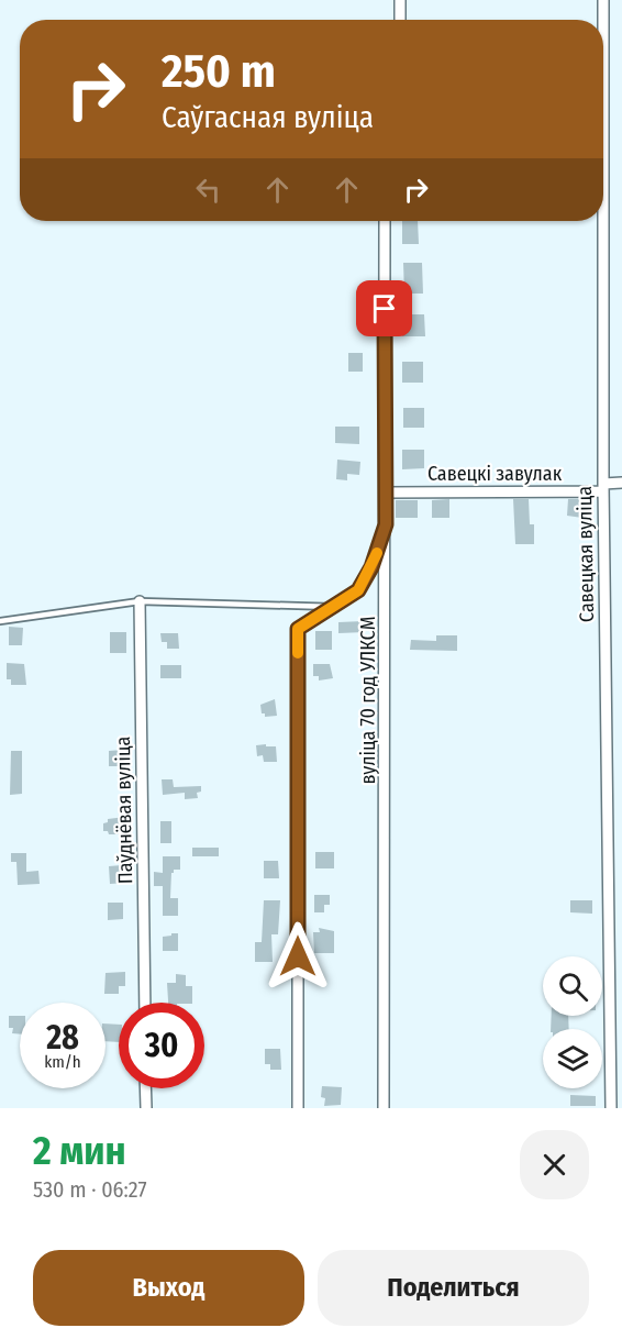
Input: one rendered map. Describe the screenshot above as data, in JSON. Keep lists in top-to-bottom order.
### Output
{
  "streets": {
    "street": [
      "Савецкі завулак",
      "Савецкая вуліца",
      "вуліца 70 год УЛКСМ",
      "Паўднёвая вуліца"
    ]
  },
  "crossings": [
    ["Савецкі завулак", "Савецкая вуліца"],
    ["Савецкі завулак", "вуліца 70 год УЛКСМ"]
  ],
  "page": {
    "turn": ["250 m", "Саўгасная вуліца"],
    "speed": "28 km/h",
    "limit": "30",
    "heading": ["2 мин", "530 m · 06:27"],
    "buttons": ["Выход", "Поделиться"]
  }
}
